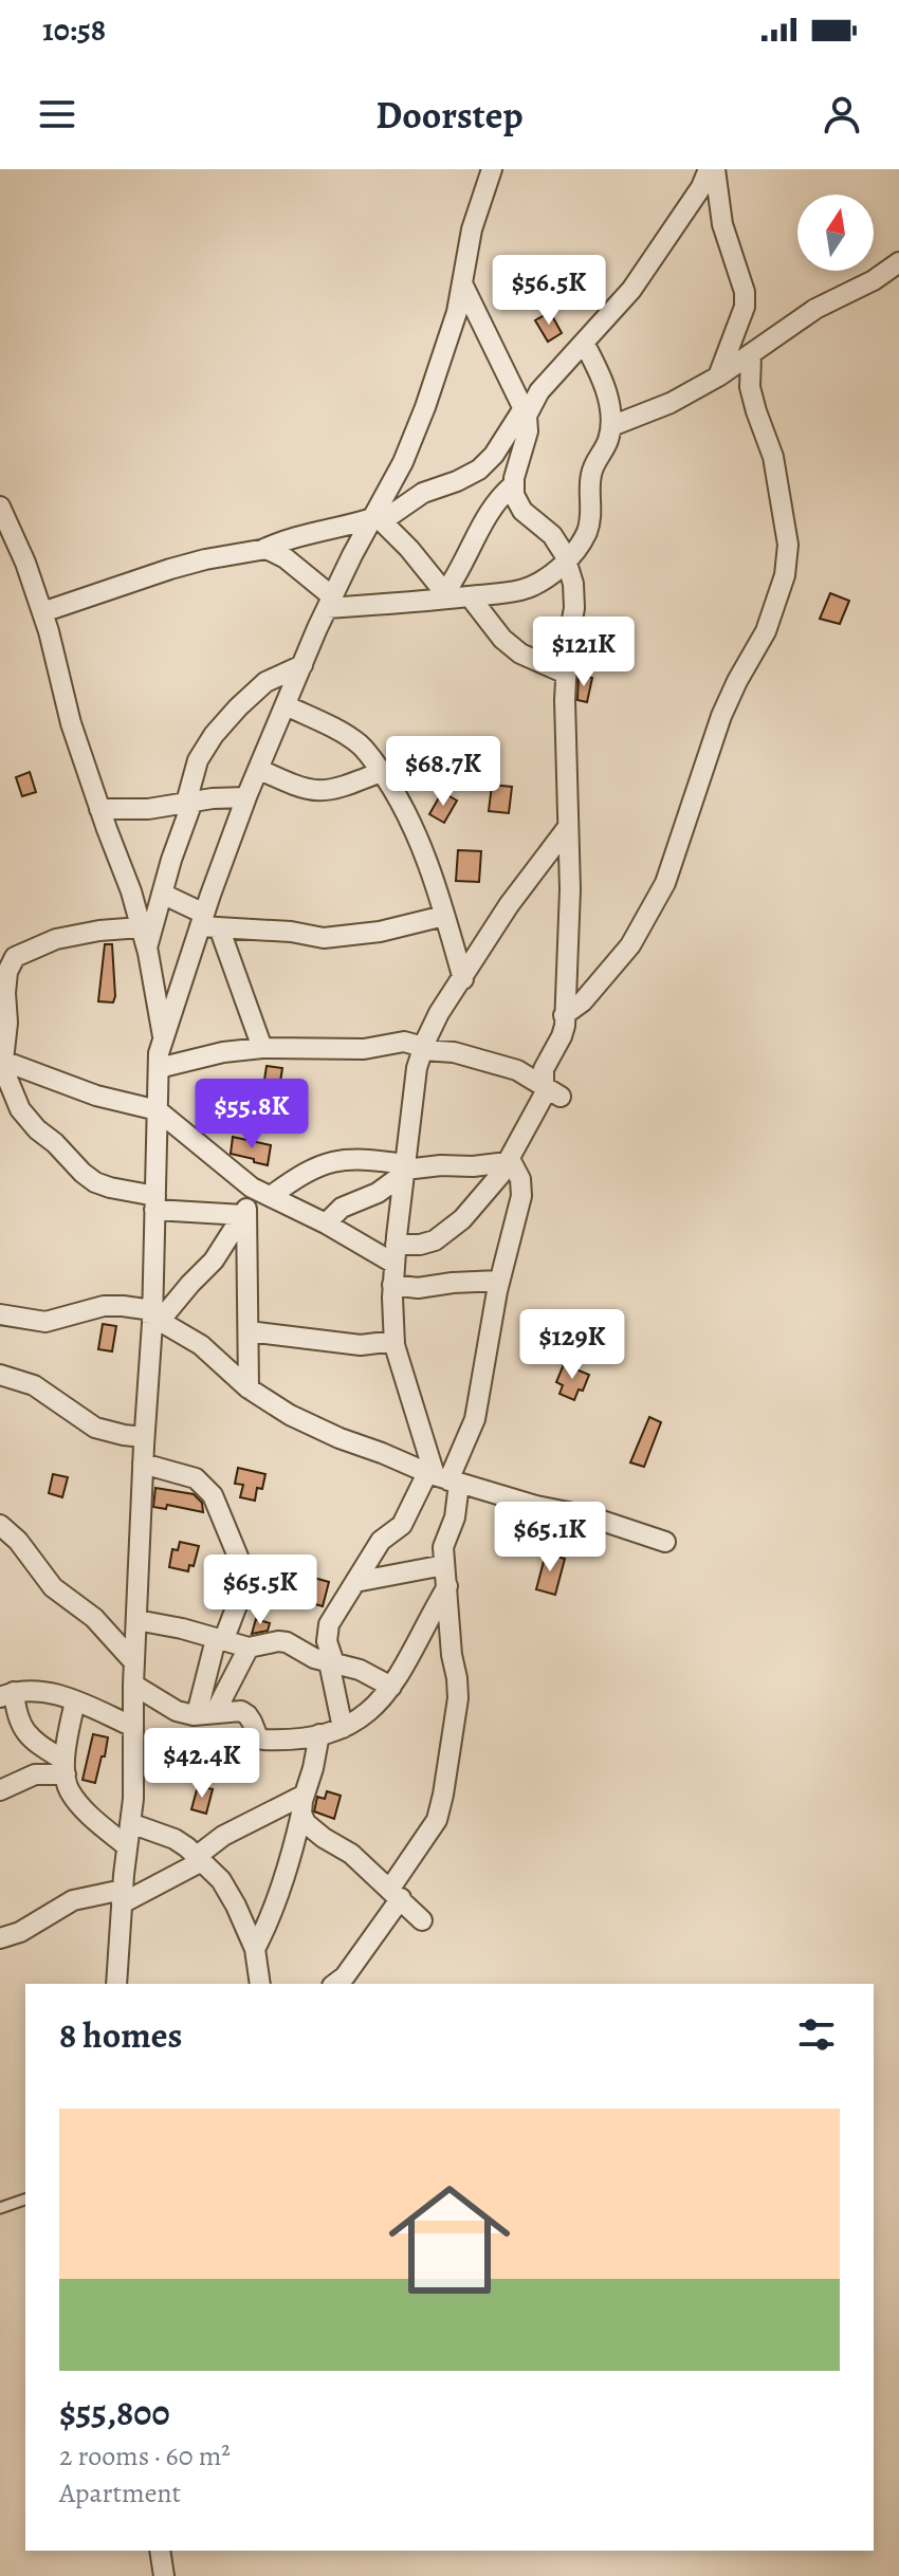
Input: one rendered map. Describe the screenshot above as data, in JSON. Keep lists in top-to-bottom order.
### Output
{
  "north": "top",
  "page": {
    "status": "10:58",
    "header": "Doorstep",
    "price": [
      "$56.5K",
      "$121K",
      "$68.7K",
      "$55.8K",
      "$129K",
      "$65.1K",
      "$65.5K",
      "$42.4K"
    ],
    "heading": "8 homes",
    "list": [
      {
        "name": "$55,800",
        "note": "2 rooms · 60 m² · Apartment"
      }
    ]
  }
}
